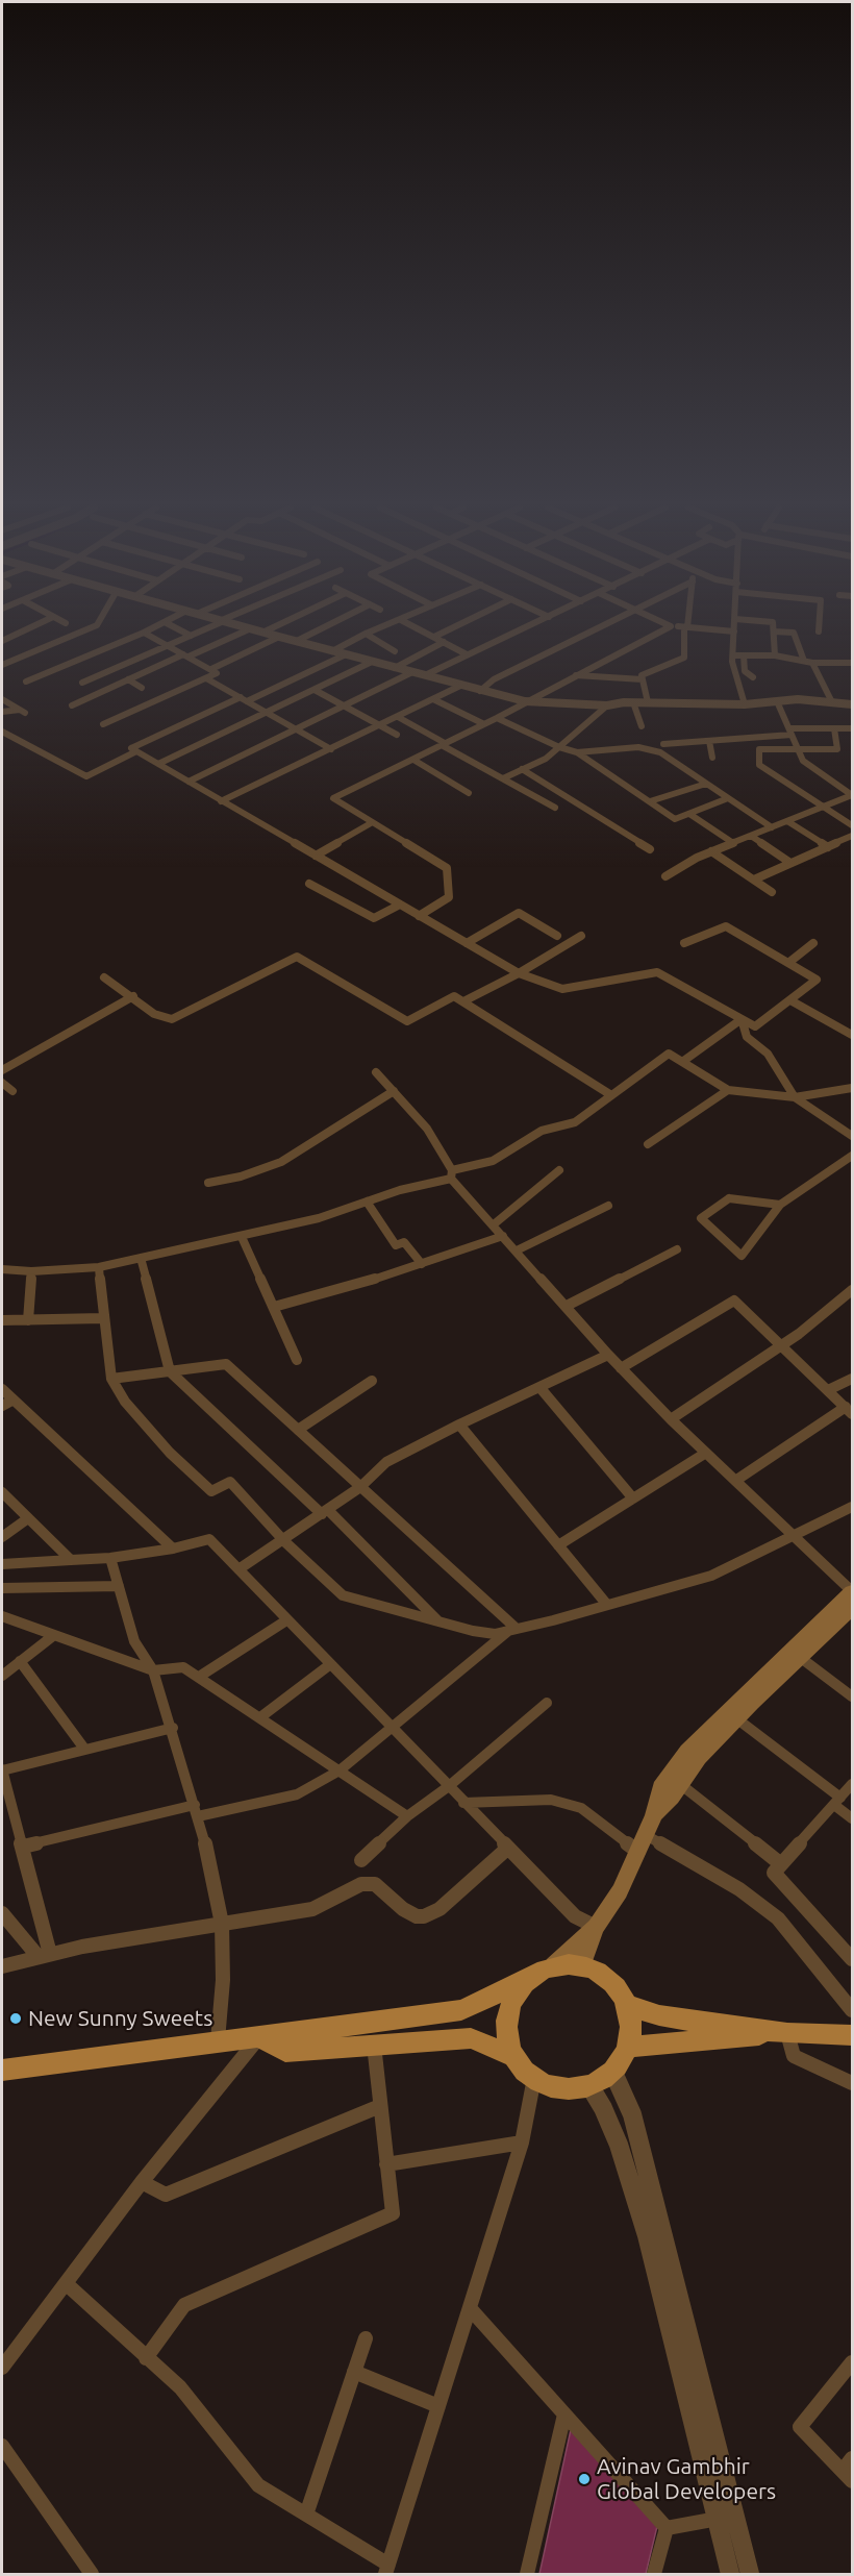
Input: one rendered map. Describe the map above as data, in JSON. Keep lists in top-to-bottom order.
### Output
{
  "places": ["New Sunny Sweets", "Avinav Gambhir Global Developers"]
}
